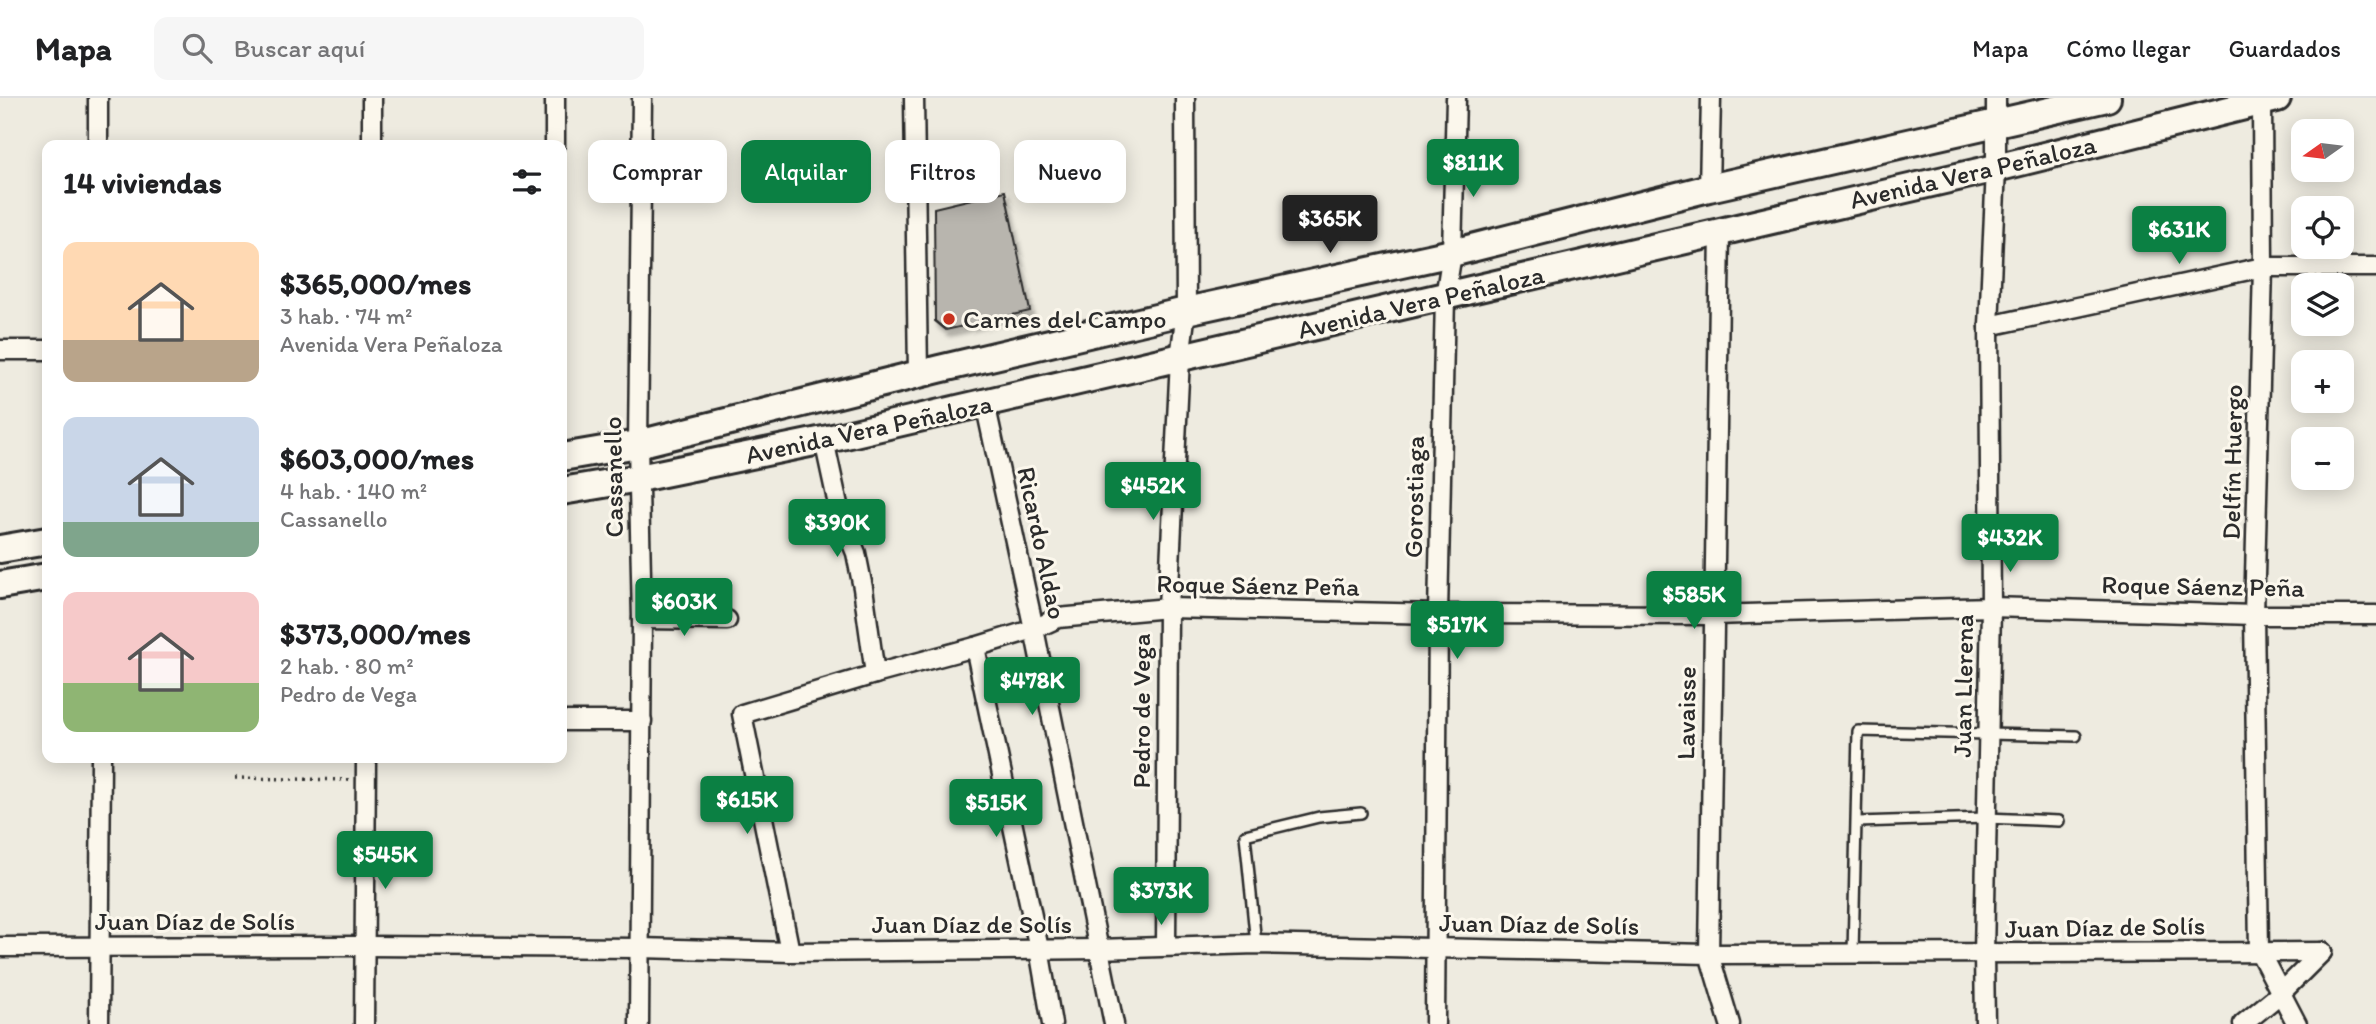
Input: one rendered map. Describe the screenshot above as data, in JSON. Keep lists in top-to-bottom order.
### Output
{
  "streets": {
    "main road": ["Avenida Vera Peñaloza"],
    "street": [
      "Delfín Huergo",
      "Cassanello",
      "Gorostiaga",
      "Ricardo Aldao",
      "Roque Sáenz Peña",
      "Juan Llerena",
      "Pedro de Vega",
      "Lavaisse",
      "Juan Díaz de Solís"
    ]
  },
  "crossings": [
    ["Avenida Vera Peñaloza", "Delfín Huergo"],
    ["Avenida Vera Peñaloza", "Cassanello"],
    ["Avenida Vera Peñaloza", "Gorostiaga"],
    ["Avenida Vera Peñaloza", "Ricardo Aldao"],
    ["Avenida Vera Peñaloza", "Juan Llerena"],
    ["Avenida Vera Peñaloza", "Pedro de Vega"],
    ["Avenida Vera Peñaloza", "Lavaisse"],
    ["Delfín Huergo", "Roque Sáenz Peña"],
    ["Delfín Huergo", "Juan Díaz de Solís"],
    ["Cassanello", "Juan Díaz de Solís"],
    ["Gorostiaga", "Roque Sáenz Peña"],
    ["Gorostiaga", "Juan Díaz de Solís"],
    ["Ricardo Aldao", "Roque Sáenz Peña"],
    ["Ricardo Aldao", "Juan Díaz de Solís"],
    ["Roque Sáenz Peña", "Juan Llerena"],
    ["Roque Sáenz Peña", "Pedro de Vega"],
    ["Roque Sáenz Peña", "Lavaisse"],
    ["Roque Sáenz Peña", "Juan Díaz de Solís"],
    ["Juan Llerena", "Juan Díaz de Solís"],
    ["Pedro de Vega", "Juan Díaz de Solís"],
    ["Lavaisse", "Juan Díaz de Solís"]
  ],
  "places": ["Carnes del Campo"],
  "north": "left",
  "page": {
    "header": "Mapa",
    "search": "Buscar aquí",
    "nav": ["Mapa", "Cómo llegar", "Guardados"],
    "map_buttons": ["+", "−"],
    "price": [
      "$811K",
      "$365K",
      "$631K",
      "$452K",
      "$390K",
      "$432K",
      "$585K",
      "$603K",
      "$517K",
      "$478K",
      "$615K",
      "$515K",
      "$545K",
      "$373K"
    ],
    "chip": [
      "Comprar",
      "Alquilar",
      "Filtros",
      "Nuevo"
    ],
    "heading": "14 viviendas",
    "list": [
      {
        "name": "$365,000/mes",
        "note": "3 hab. · 74 m² · Avenida Vera Peñaloza"
      },
      {
        "name": "$603,000/mes",
        "note": "4 hab. · 140 m² · Cassanello"
      },
      {
        "name": "$373,000/mes",
        "note": "2 hab. · 80 m² · Pedro de Vega"
      }
    ]
  }
}
